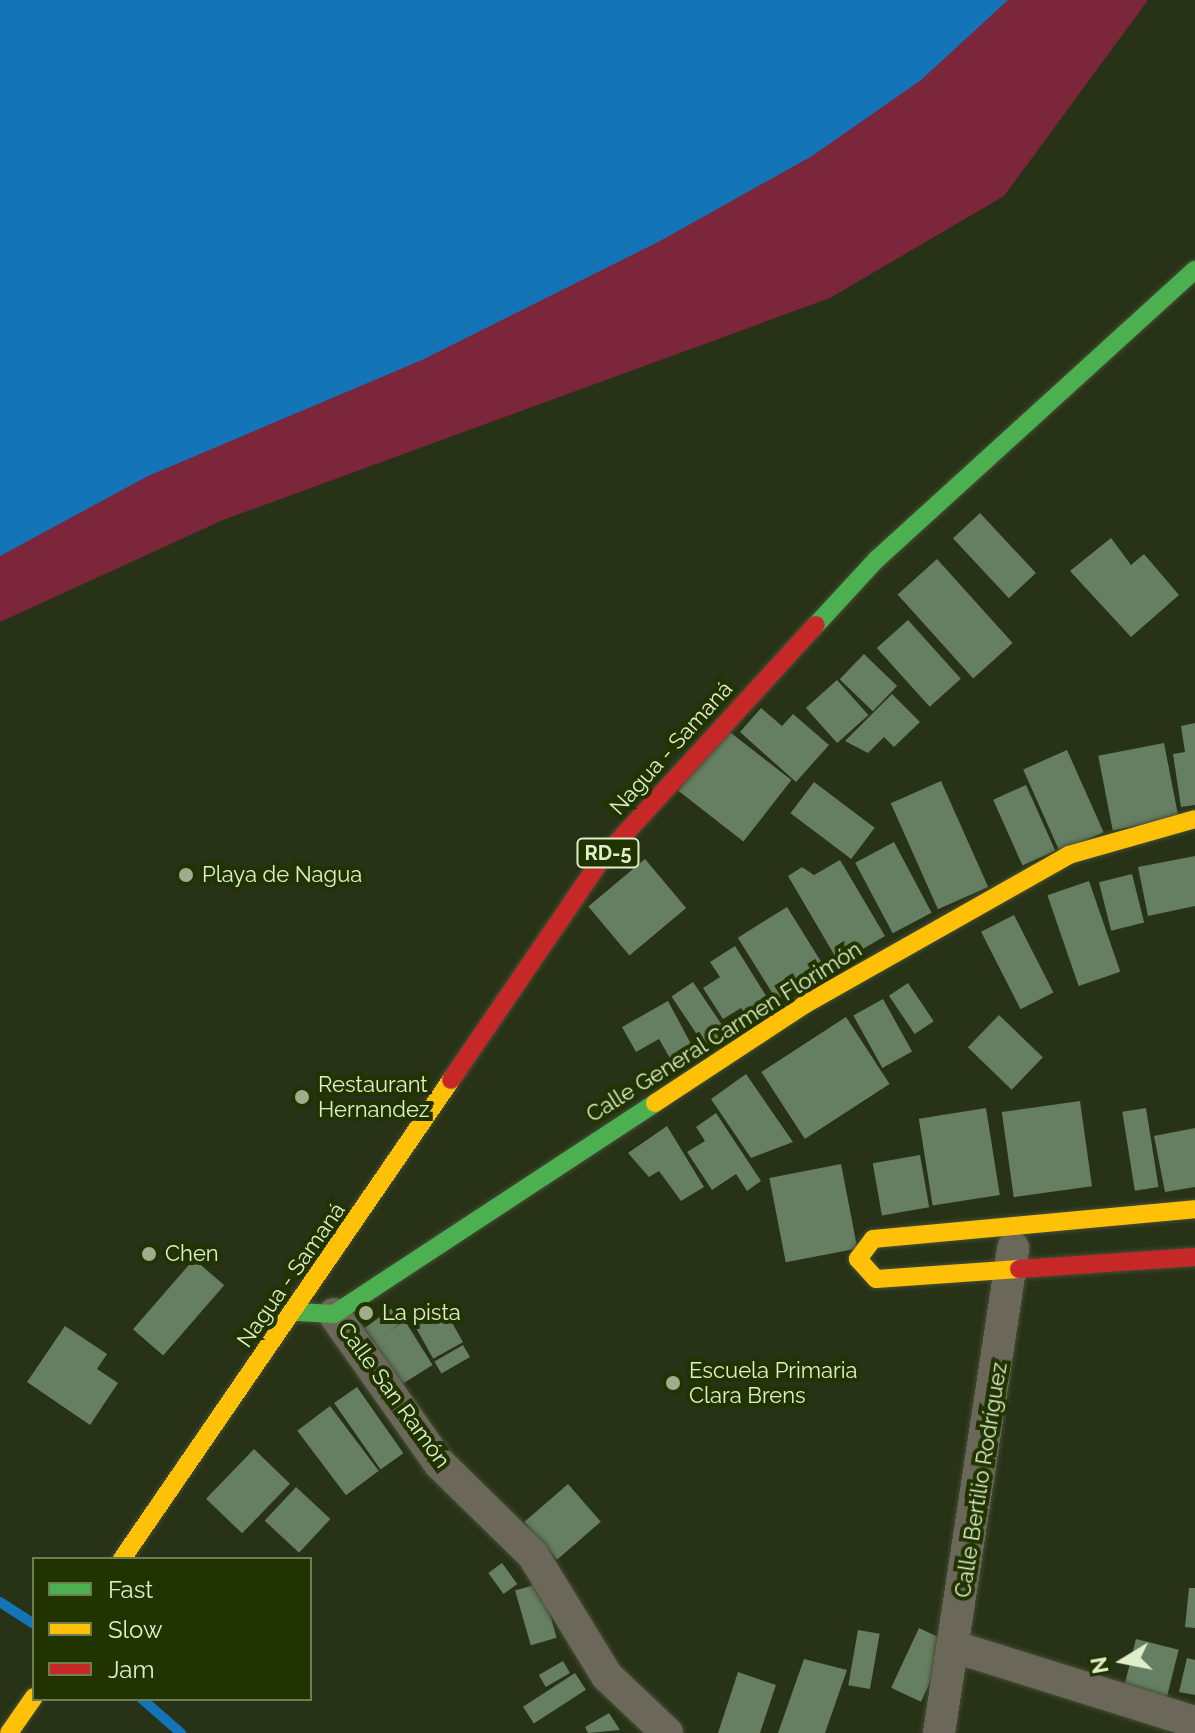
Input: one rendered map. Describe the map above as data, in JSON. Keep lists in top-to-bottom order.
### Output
{
  "streets": {
    "street": [
      "Nagua - Samaná",
      "RD-5",
      "Calle General Carmen Florimón",
      "Calle San Ramón",
      "Calle Bertilio Rodríguez"
    ]
  },
  "crossings": [
    ["Calle General Carmen Florimón", "Calle San Ramón"]
  ],
  "places": [
    "Playa de Nagua",
    "Restaurant Hernandez",
    "Chen",
    "La pista",
    "Escuela Primaria Clara Brens"
  ],
  "legend": ["Fast", "Slow", "Jam"],
  "north": "left"
}
